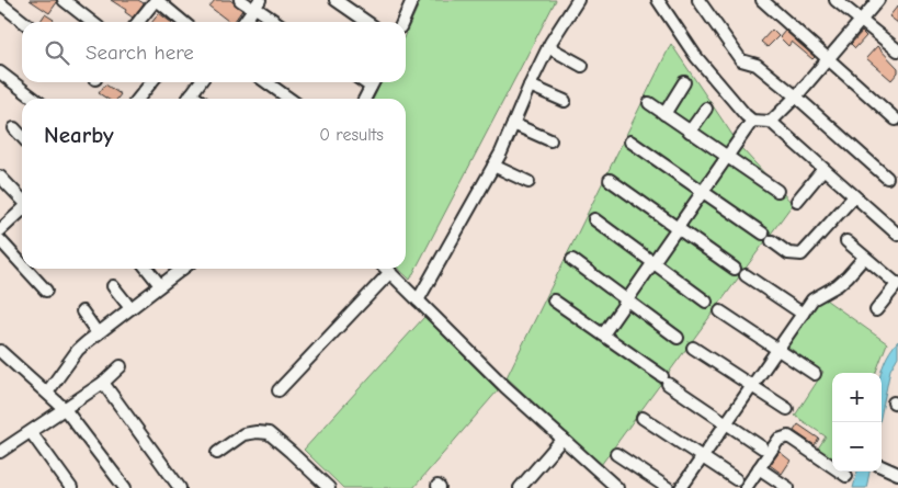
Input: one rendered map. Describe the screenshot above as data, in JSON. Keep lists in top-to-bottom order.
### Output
{
  "page": {
    "search": "Search here",
    "heading": ["Nearby", "0 results"],
    "map_buttons": ["+", "−"]
  }
}
